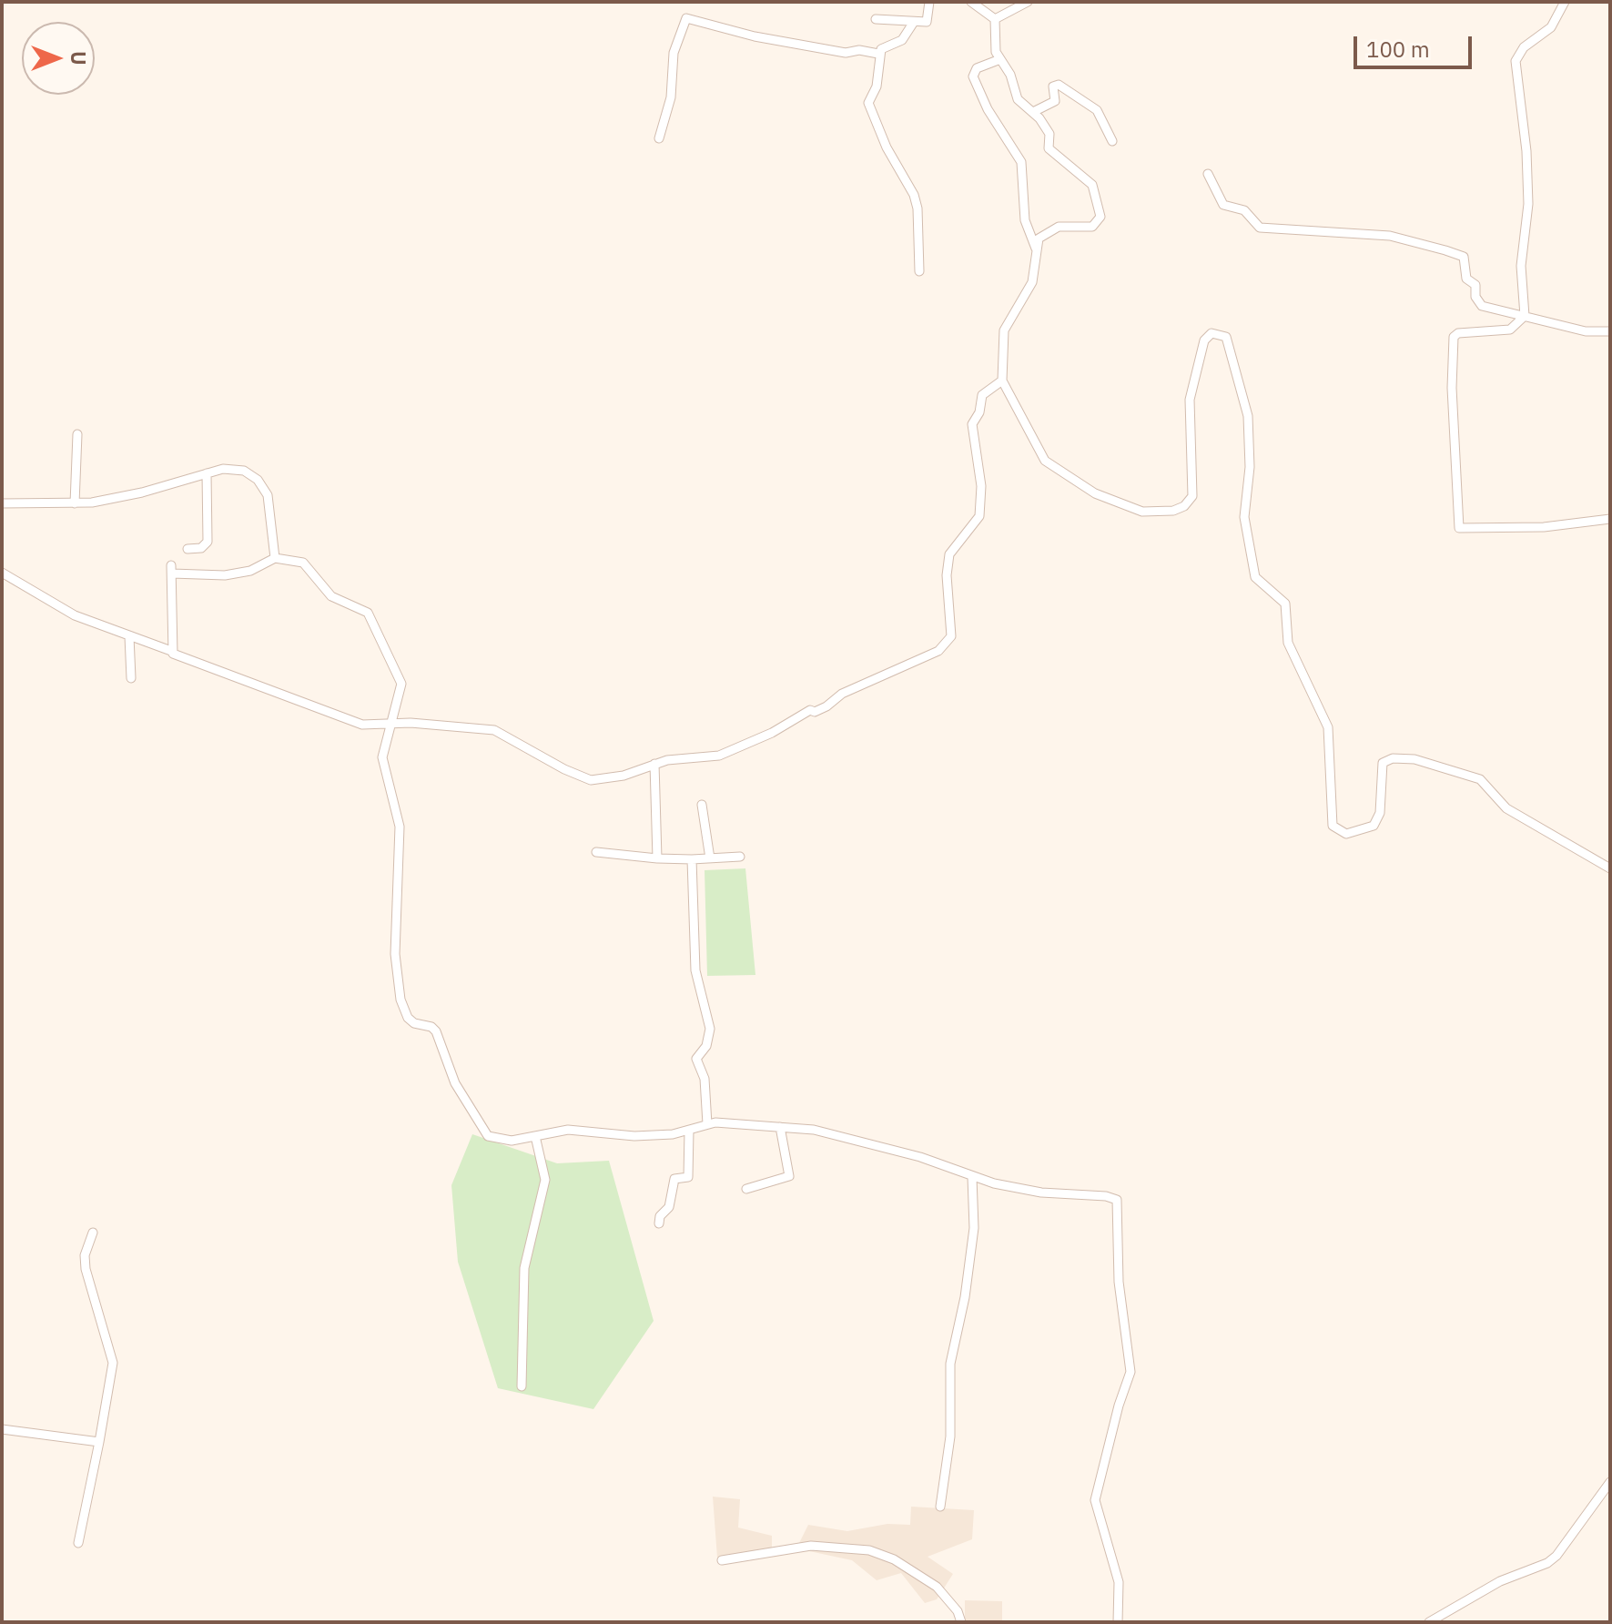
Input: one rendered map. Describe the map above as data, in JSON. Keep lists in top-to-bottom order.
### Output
{
  "scale_bar": "100 m",
  "north": "right"
}
